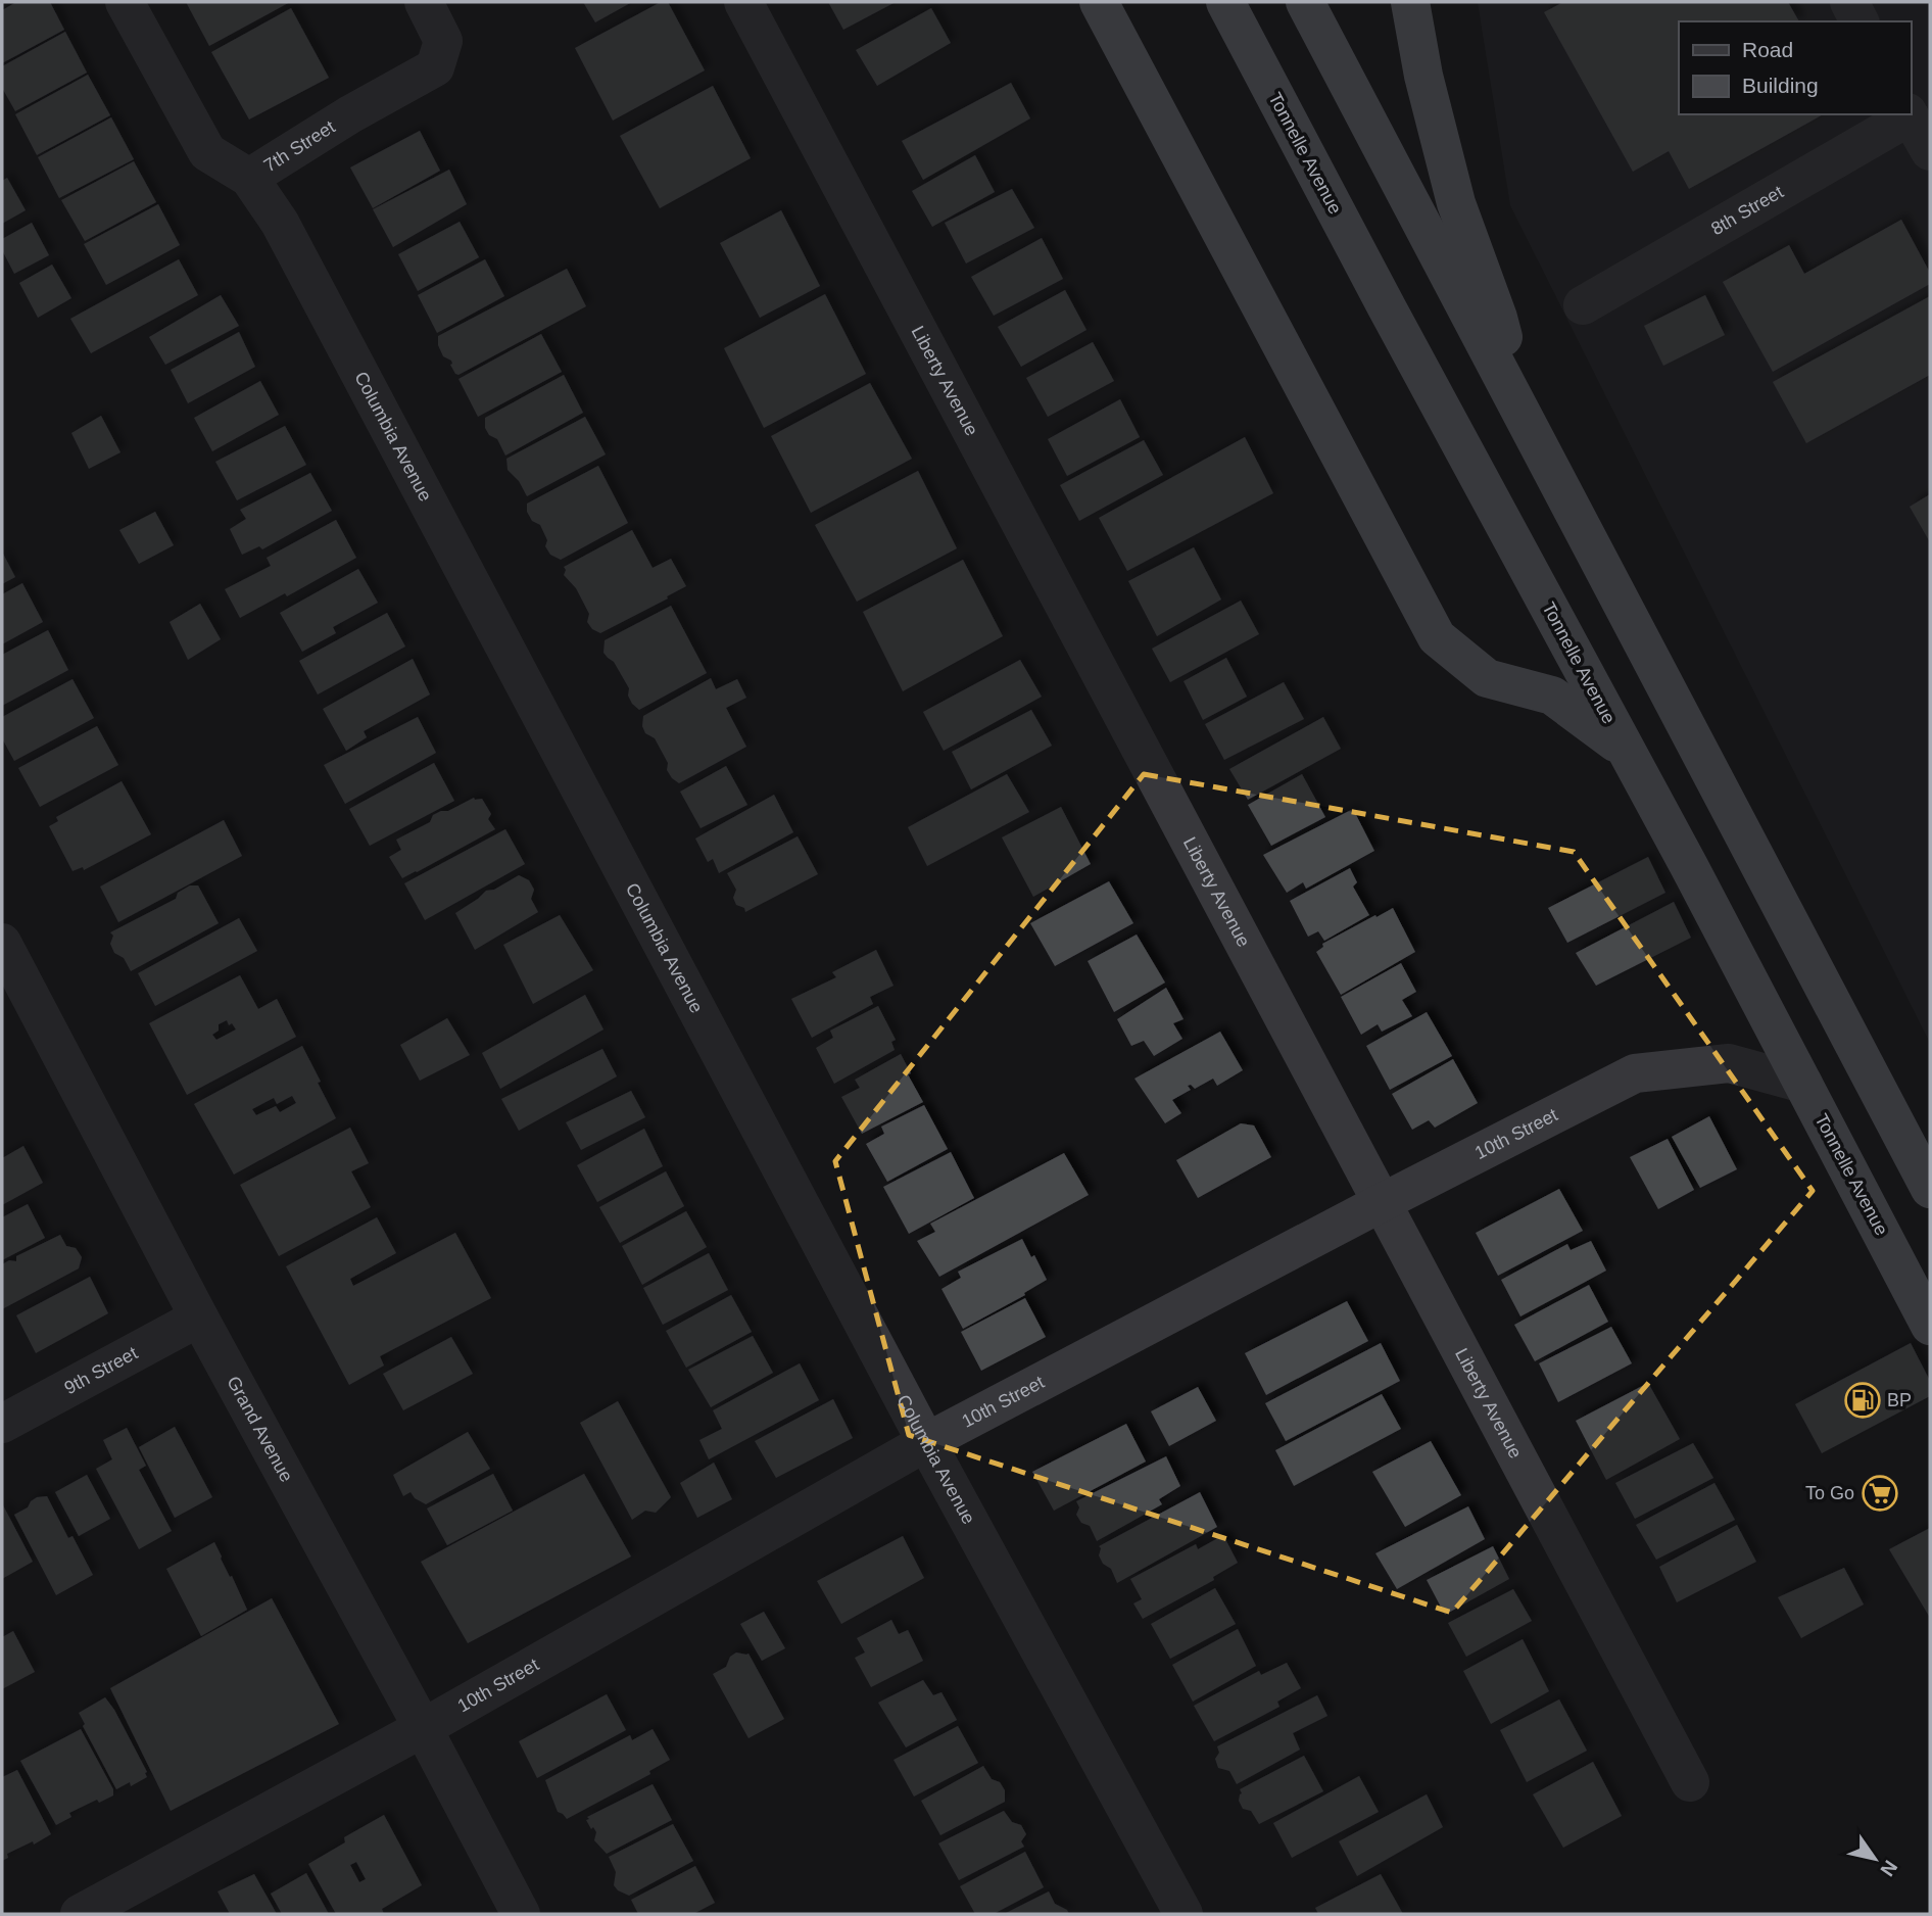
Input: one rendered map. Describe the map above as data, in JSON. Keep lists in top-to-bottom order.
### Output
{
  "streets": {
    "highway": ["Tonnelle Avenue"],
    "street": [
      "7th Street",
      "8th Street",
      "Liberty Avenue",
      "Columbia Avenue",
      "10th Street",
      "9th Street",
      "Grand Avenue"
    ]
  },
  "crossings": [
    ["7th Street", "Columbia Avenue"],
    ["Tonnelle Avenue", "10th Street"],
    ["Liberty Avenue", "10th Street"],
    ["Columbia Avenue", "10th Street"],
    ["10th Street", "Grand Avenue"],
    ["9th Street", "Grand Avenue"]
  ],
  "places": {
    "fuel station": ["BP"],
    "supermarket": ["To Go"]
  },
  "legend": ["Road", "Building"],
  "north": "bottom right"
}
